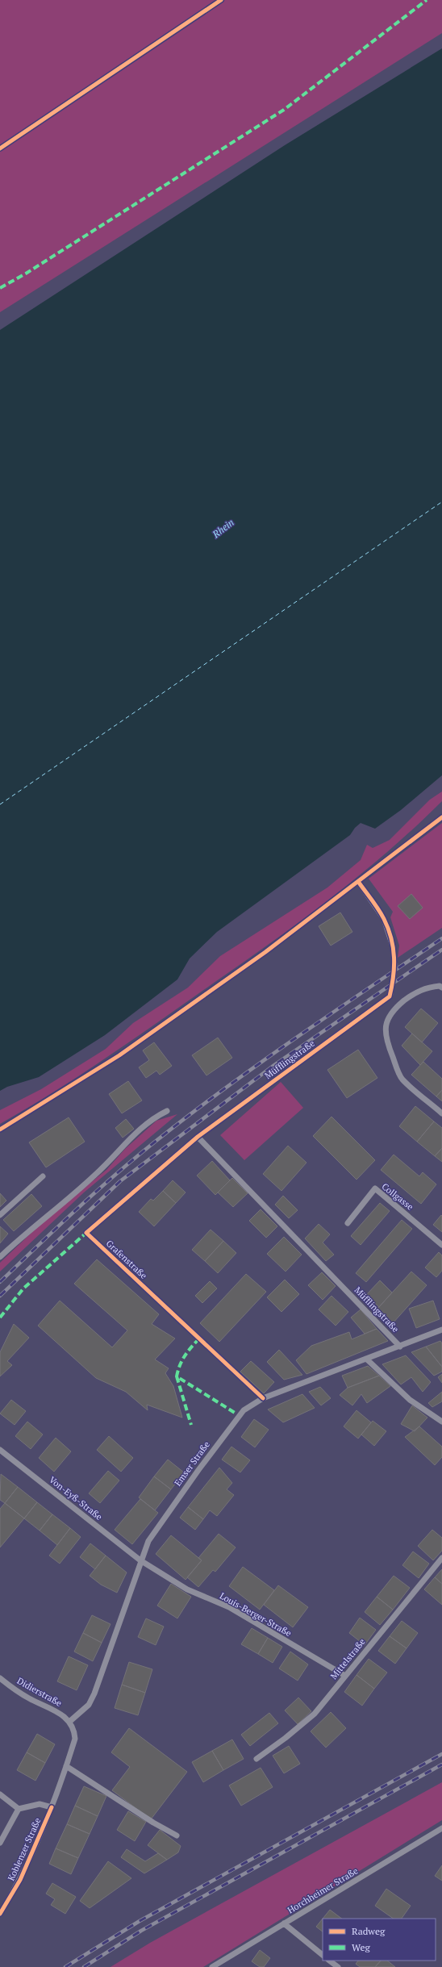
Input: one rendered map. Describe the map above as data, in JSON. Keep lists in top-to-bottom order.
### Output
{
  "streets": {
    "street": [
      "Müfflingstraße",
      "Collgasse",
      "Grafenstraße",
      "Emser Straße",
      "Von-Eyß-Straße",
      "Louis-Berger-Straße",
      "Mittelstraße",
      "Didierstraße",
      "Koblenzer Straße",
      "Horchheimer Straße"
    ]
  },
  "crossings": [
    ["Müfflingstraße", "Grafenstraße"],
    ["Müfflingstraße", "Emser Straße"],
    ["Grafenstraße", "Emser Straße"],
    ["Emser Straße", "Von-Eyß-Straße"],
    ["Emser Straße", "Louis-Berger-Straße"],
    ["Emser Straße", "Didierstraße"],
    ["Emser Straße", "Koblenzer Straße"],
    ["Von-Eyß-Straße", "Louis-Berger-Straße"],
    ["Louis-Berger-Straße", "Mittelstraße"],
    ["Didierstraße", "Koblenzer Straße"]
  ],
  "water": ["Rhein"],
  "legend": ["Radweg", "Weg"]
}
